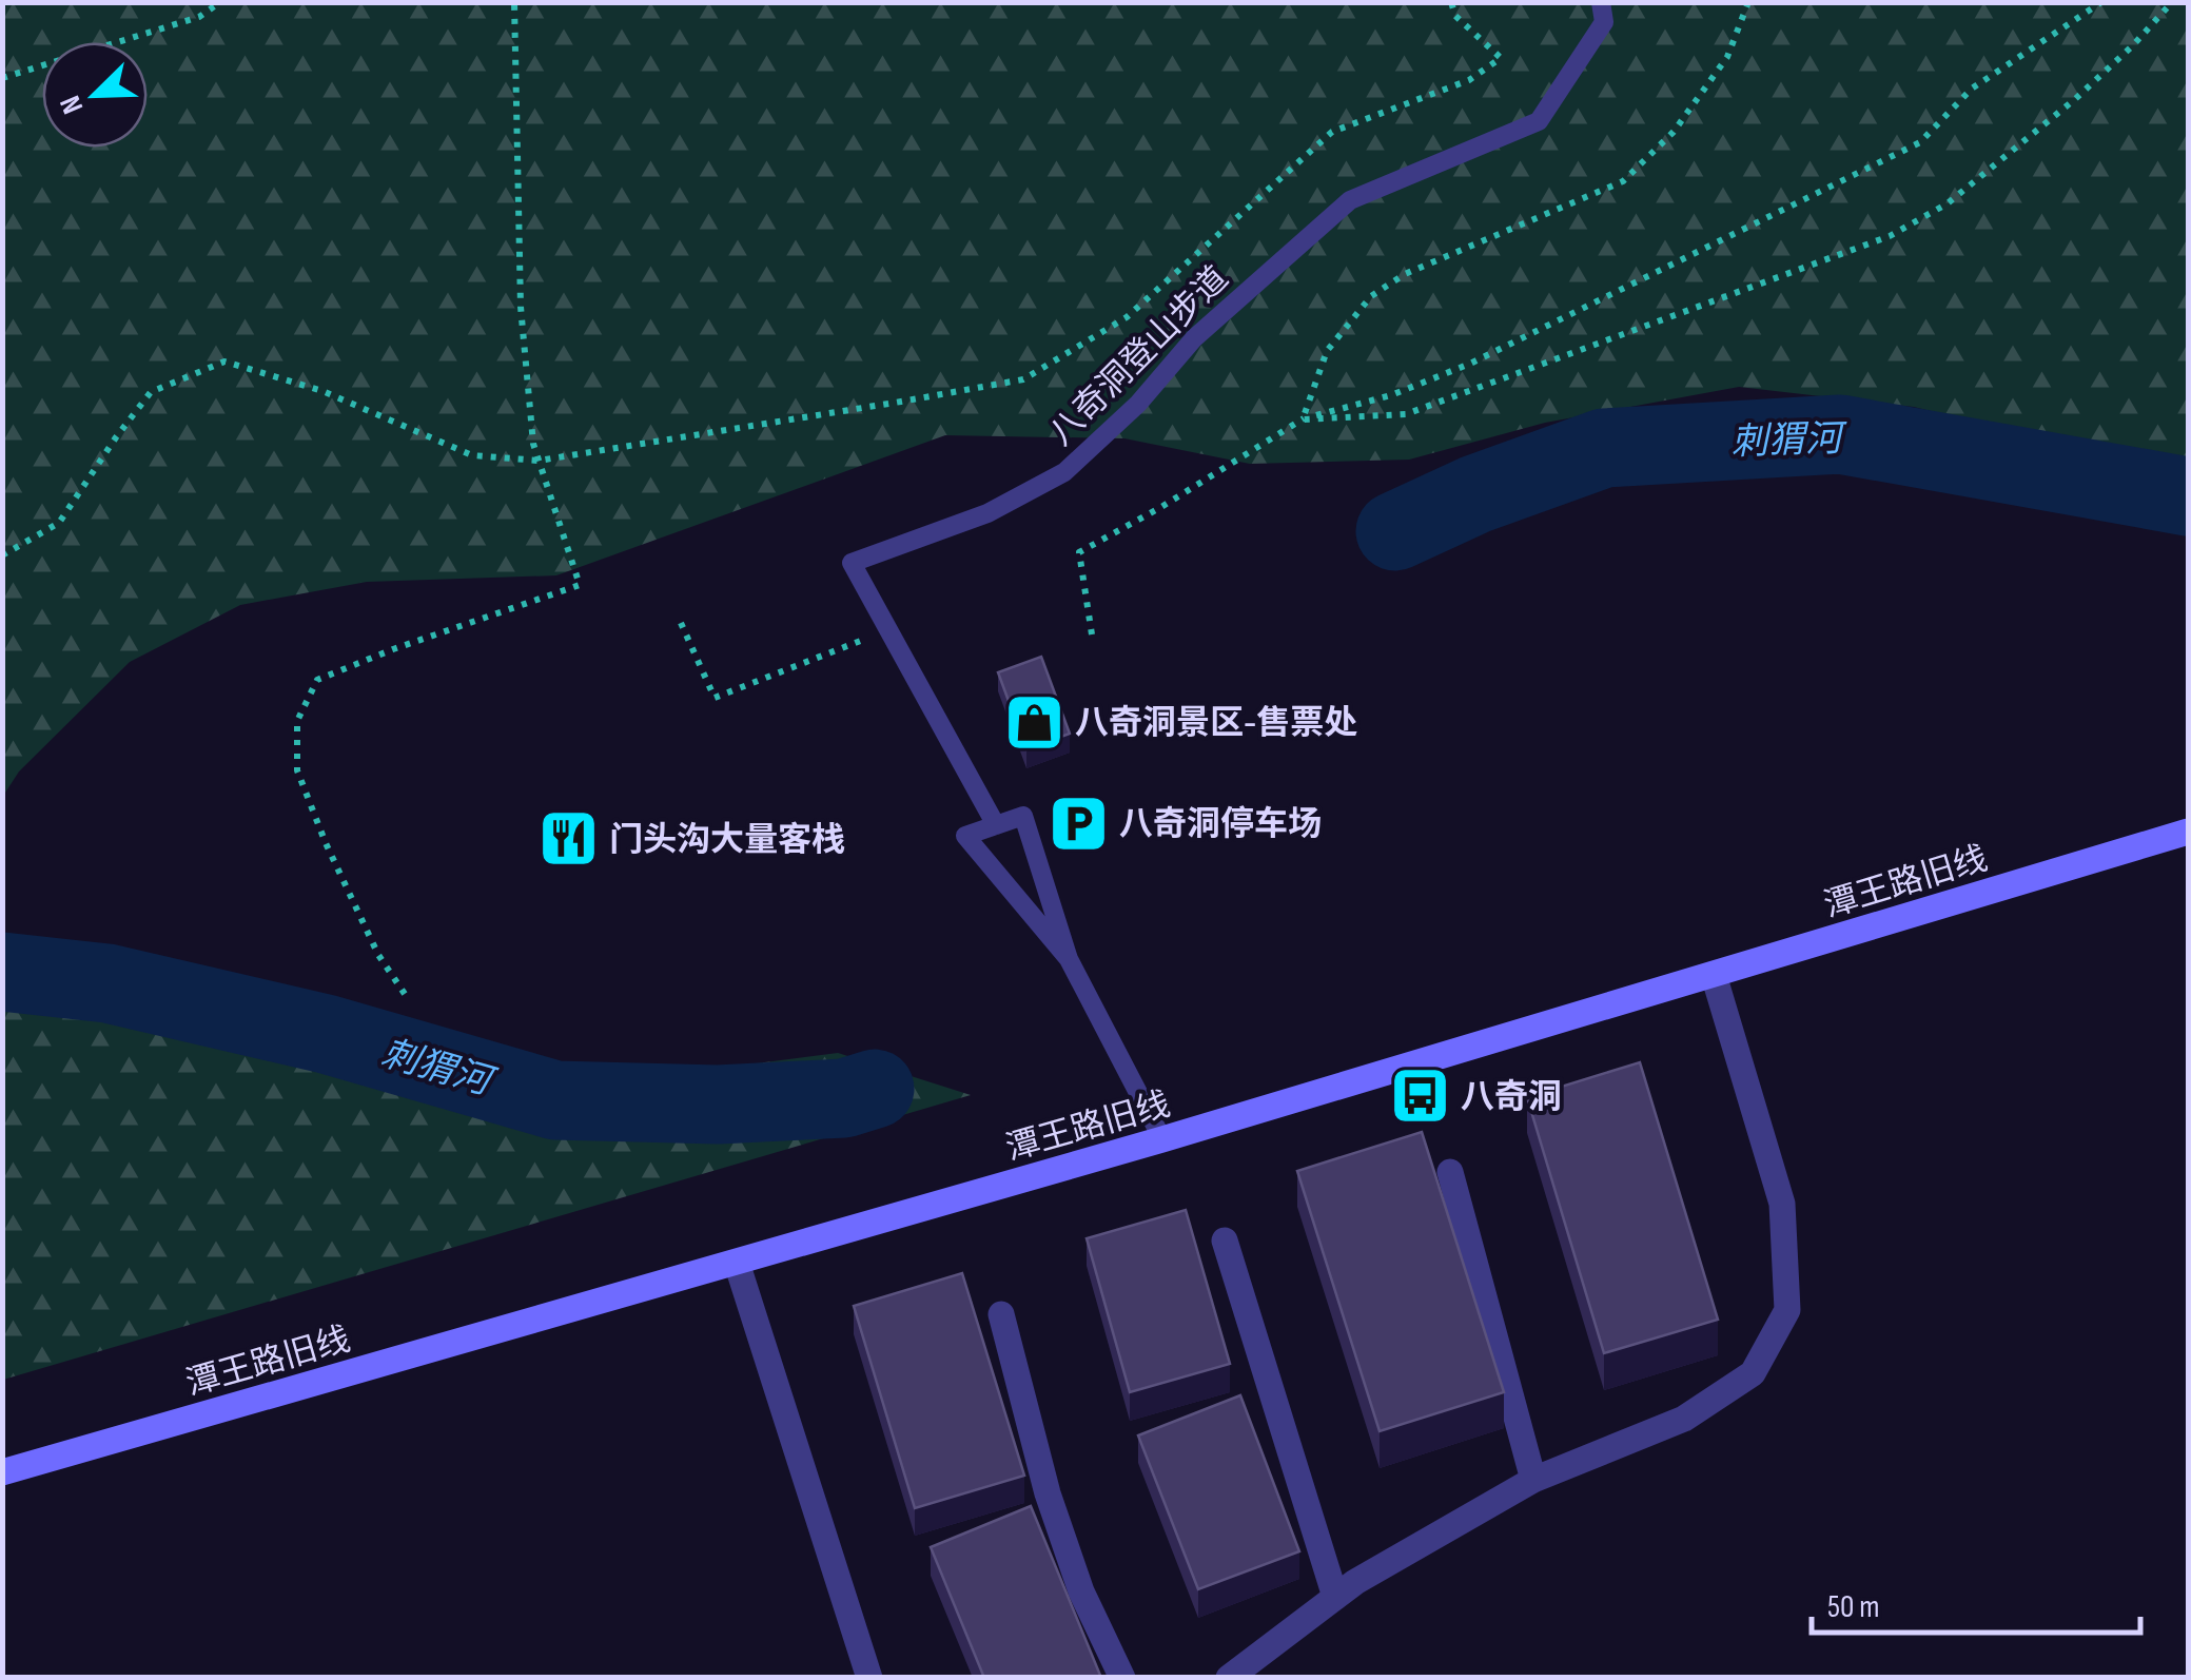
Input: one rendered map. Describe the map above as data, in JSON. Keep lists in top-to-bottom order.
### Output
{
  "streets": {
    "main road": ["潭王路旧线"],
    "lane": ["八奇洞登山步道"]
  },
  "water": ["刺猬河"],
  "places": {
    "shop": ["八奇洞景区-售票处"],
    "parking": ["八奇洞停车场"],
    "restaurant": ["门头沟大量客栈"],
    "bus stop": ["八奇洞"]
  },
  "scale_bar": "50 m",
  "north": "bottom left"
}
